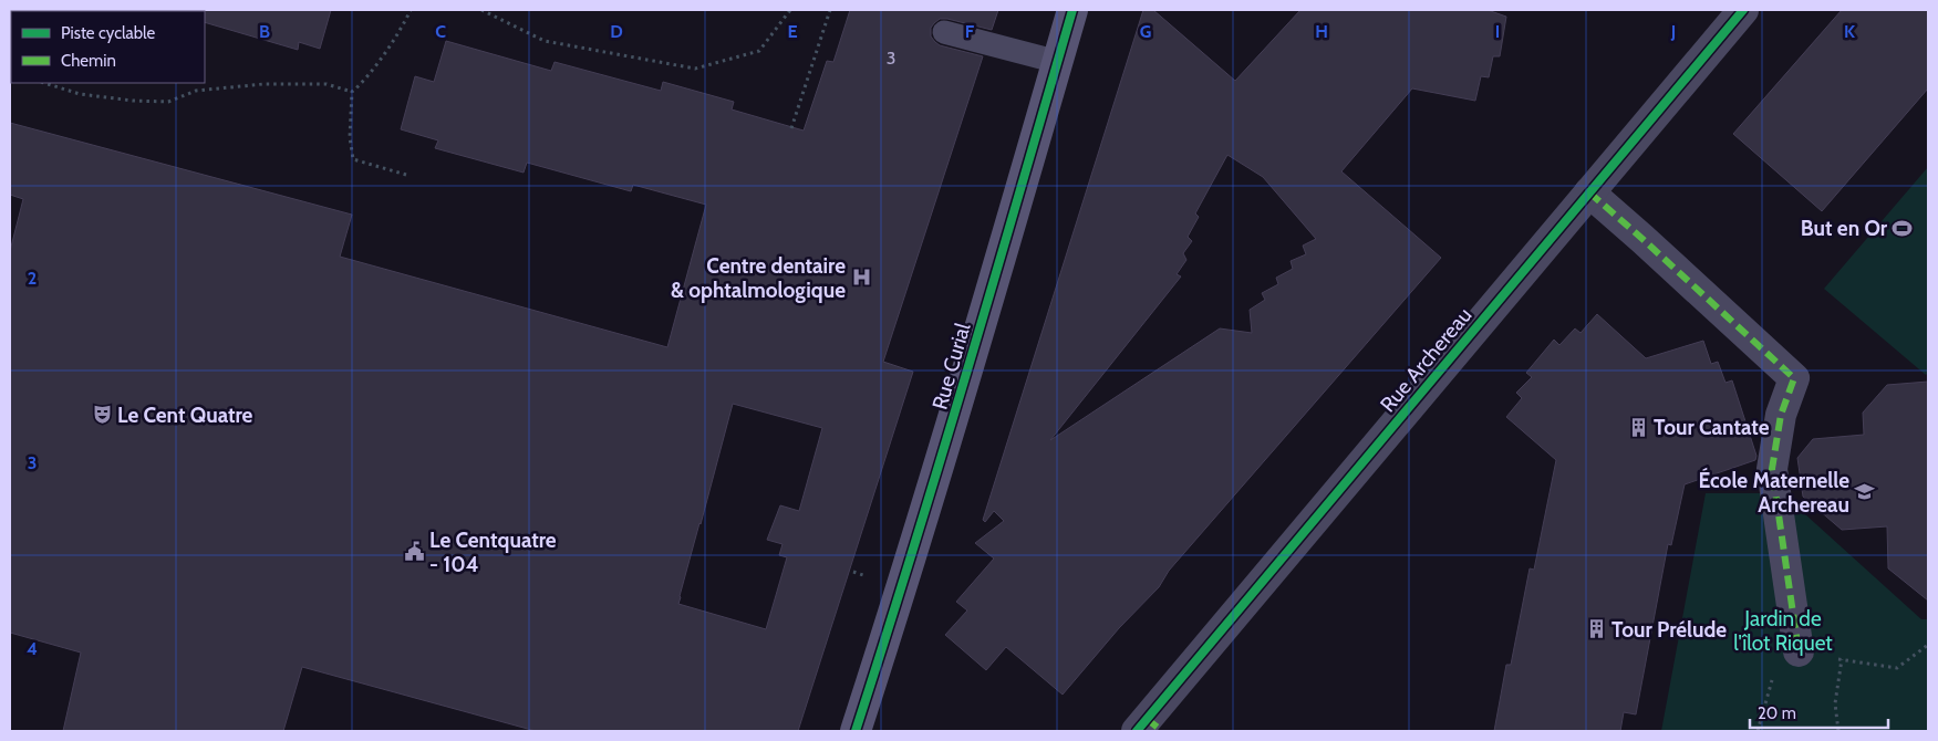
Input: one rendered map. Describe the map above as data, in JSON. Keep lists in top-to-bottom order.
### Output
{
  "streets": {
    "street": ["Rue Archereau", "Rue Curial"]
  },
  "parks": ["Jardin de l'îlot Riquet"],
  "places": {
    "sports": ["But en Or"],
    "hospital": ["Centre dentaire & ophtalmologique"],
    "theatre": ["Le Cent Quatre"],
    "building": ["Tour Cantate", "Tour Prélude"],
    "school or university": ["École Maternelle Archereau"],
    "public building": ["Le Centquatre - 104"]
  },
  "house_numbers": ["3"],
  "legend": ["Piste cyclable", "Chemin"],
  "scale_bar": "20 m",
  "grid": {
    "columns": [
      "B",
      "C",
      "D",
      "E",
      "F",
      "G",
      "H",
      "I",
      "J",
      "K"
    ],
    "rows": ["2", "3", "4"]
  }
}
